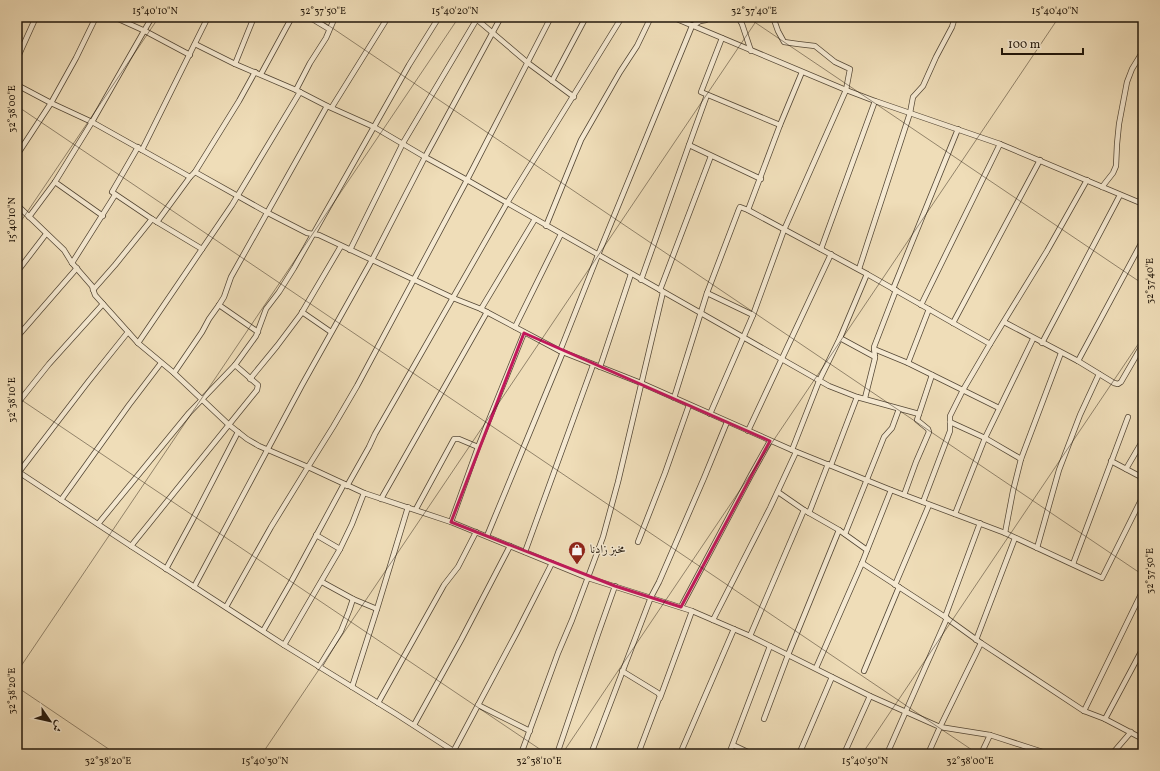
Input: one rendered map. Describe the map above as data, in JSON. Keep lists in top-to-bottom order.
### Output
{
  "places": {
    "shop": ["مخبز زادنا"]
  },
  "scale_bar": "100 m",
  "north": "bottom right",
  "coordinates": [
    "15°40'10\"N",
    "32°37'50\"E",
    "15°40'20\"N",
    "32°37'40\"E",
    "15°40'40\"N",
    "32°38'00\"E",
    "32°38'10\"E",
    "32°38'20\"E",
    "15°40'30\"N",
    "15°40'50\"N"
  ]
}
